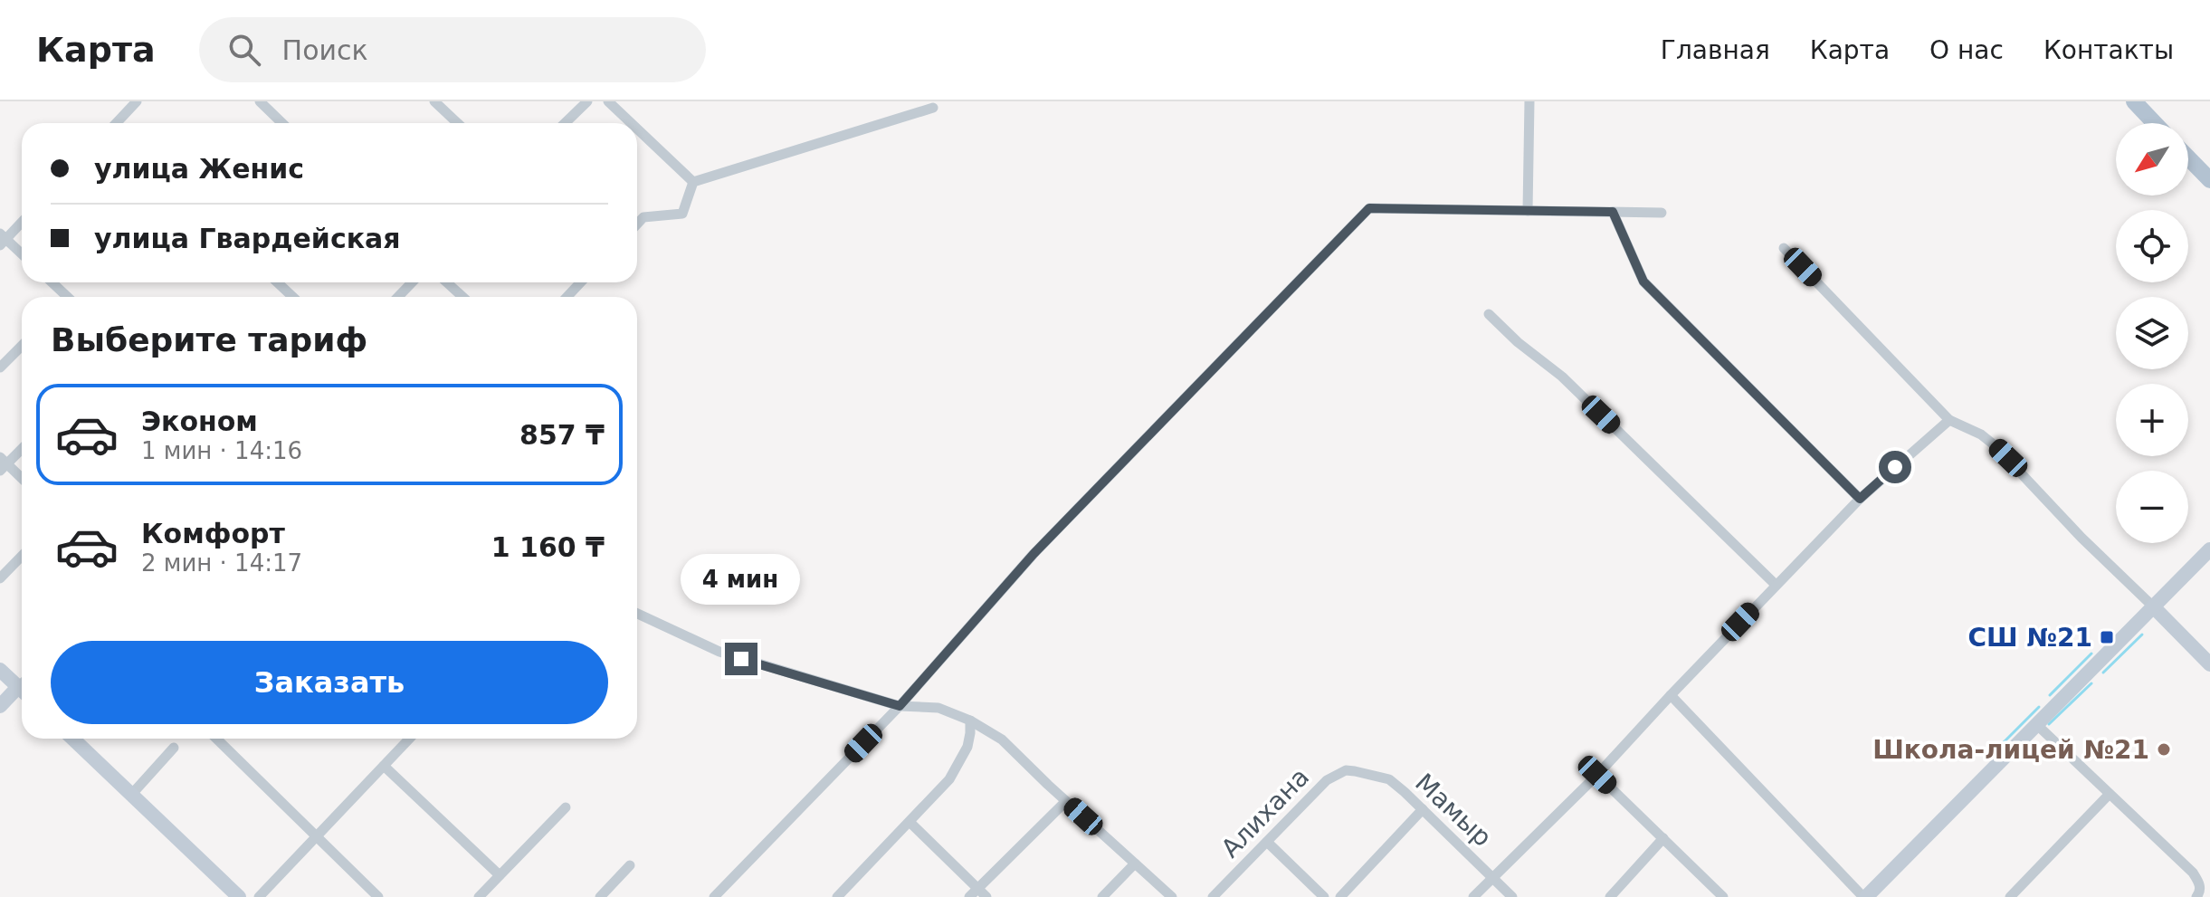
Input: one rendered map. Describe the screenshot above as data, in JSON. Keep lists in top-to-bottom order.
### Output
{
  "streets": {
    "street": ["Мамыр", "Алихана"]
  },
  "crossings": [
    ["Мамыр", "Алихана"]
  ],
  "places": {
    "transit": ["СШ №21"],
    "other": ["Школа-лицей №21"]
  },
  "north": "bottom left",
  "page": {
    "header": "Карта",
    "search": "Поиск",
    "nav": [
      "Главная",
      "Карта",
      "О нас",
      "Контакты"
    ],
    "map_buttons": ["+", "−"],
    "banner": ["улица Женис", "улица Гвардейская"],
    "heading": "Выберите тариф",
    "list": [
      {
        "name": "Эконом",
        "note": "1 мин · 14:16",
        "value": "857 ₸"
      },
      {
        "name": "Комфорт",
        "note": "2 мин · 14:17",
        "value": "1 160 ₸"
      }
    ],
    "bubble": "4 мин",
    "buttons": "Заказать"
  }
}
